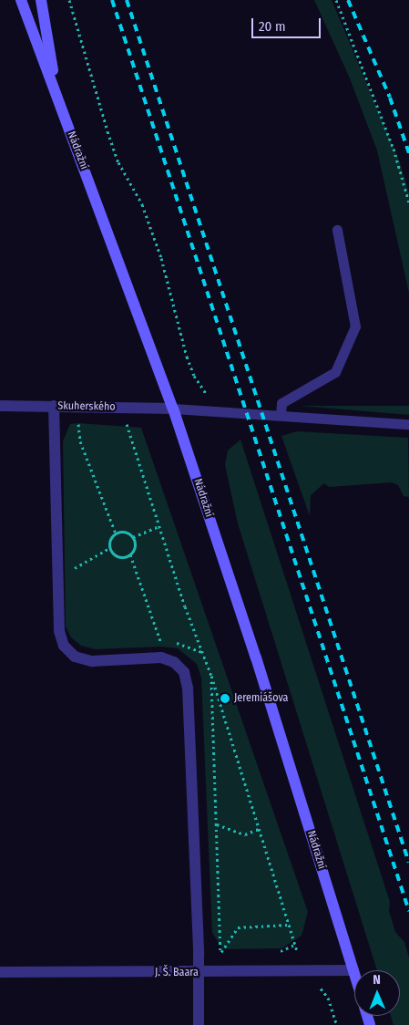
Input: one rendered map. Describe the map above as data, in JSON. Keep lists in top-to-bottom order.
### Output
{
  "streets": {
    "main road": ["Nádražní"],
    "street": ["Skuherského", "J. Š. Baara"]
  },
  "crossings": [
    ["Nádražní", "Skuherského"],
    ["Nádražní", "J. Š. Baara"]
  ],
  "places": ["Jeremiášova"],
  "scale_bar": "20 m",
  "north": "top"
}
